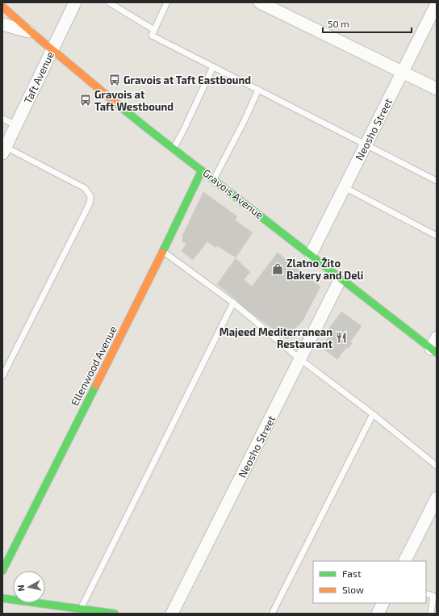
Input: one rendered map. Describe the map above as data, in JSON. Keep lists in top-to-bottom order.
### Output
{
  "streets": {
    "street": [
      "Taft Avenue",
      "Neosho Street",
      "Gravois Avenue",
      "Ellenwood Avenue"
    ]
  },
  "crossings": [
    ["Taft Avenue", "Gravois Avenue"],
    ["Neosho Street", "Gravois Avenue"],
    ["Gravois Avenue", "Ellenwood Avenue"]
  ],
  "places": {
    "bus stop": ["Gravois at Taft Eastbound", "Gravois at Taft Westbound"],
    "shop": ["Zlatno Žito Bakery and Deli"],
    "restaurant": ["Majeed Mediterranean Restaurant"]
  },
  "legend": ["Fast", "Slow"],
  "scale_bar": "50 m",
  "north": "left"
}
